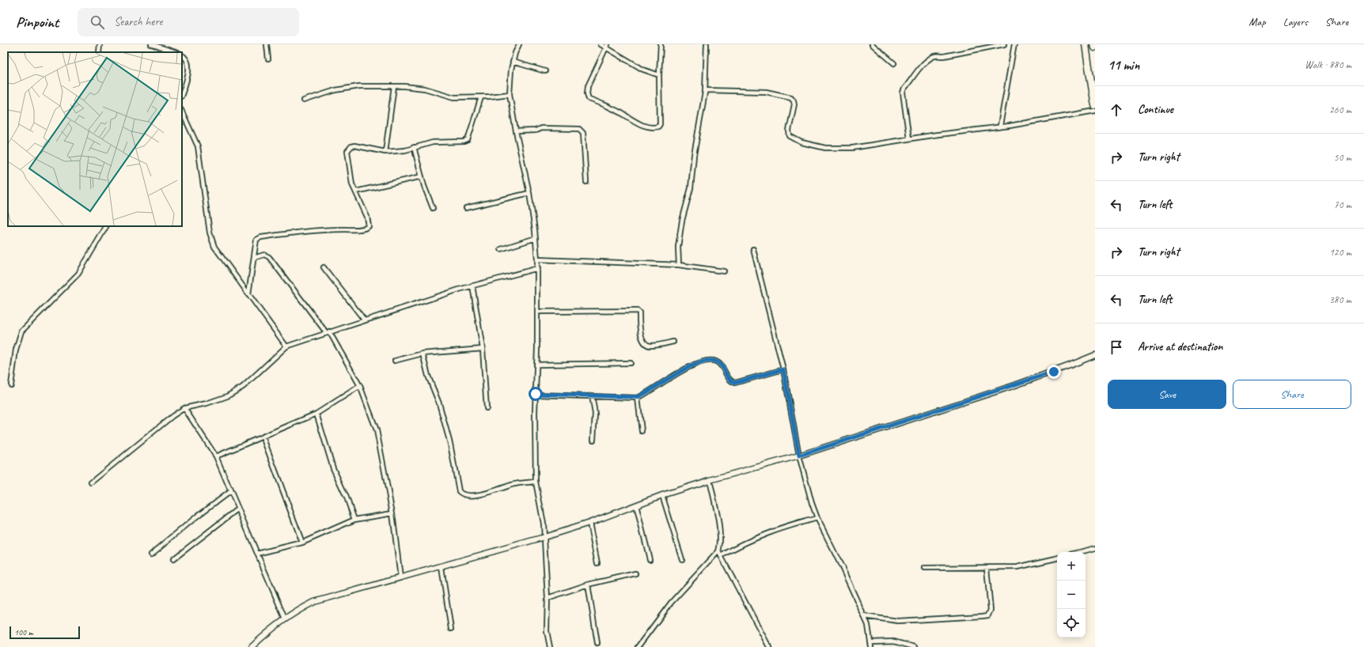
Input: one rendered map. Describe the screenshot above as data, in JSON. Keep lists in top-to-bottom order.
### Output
{
  "scale_bar": "100 m",
  "page": {
    "header": "Pinpoint",
    "search": "Search here",
    "nav": ["Map", "Layers", "Share"],
    "heading": ["11 min", "Walk · 880 m"],
    "list": [
      ["Continue", "260 m"],
      ["Turn right", "50 m"],
      ["Turn left", "70 m"],
      ["Turn right", "120 m"],
      ["Turn left", "380 m"],
      "Arrive at destination"
    ],
    "buttons": ["Save", "Share"],
    "map_buttons": ["+", "−"],
    "scale": "100 m"
  }
}
